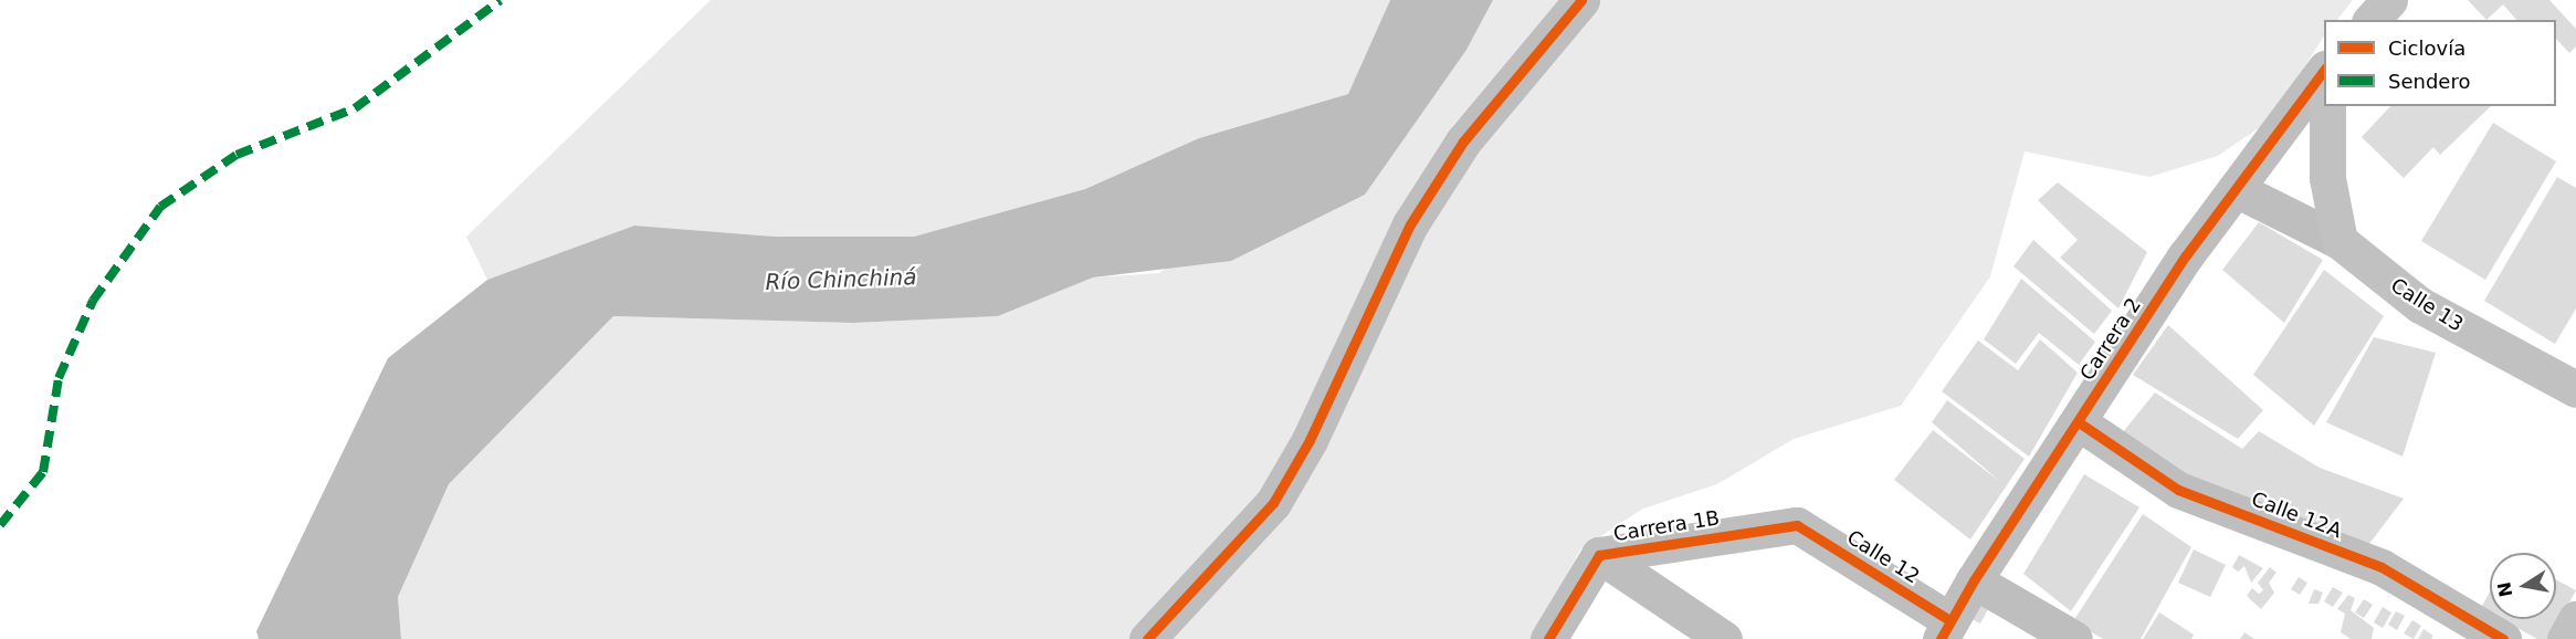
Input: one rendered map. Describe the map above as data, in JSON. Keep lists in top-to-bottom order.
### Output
{
  "streets": {
    "main road": ["Calle 13"],
    "street": [
      "Carrera 2",
      "Calle 12A",
      "Carrera 1B",
      "Calle 12"
    ]
  },
  "crossings": [
    ["Carrera 2", "Calle 12A"],
    ["Carrera 2", "Calle 12"],
    ["Carrera 1B", "Calle 12"]
  ],
  "water": ["Río Chinchiná"],
  "legend": ["Ciclovía", "Sendero"],
  "north": "left"
}
